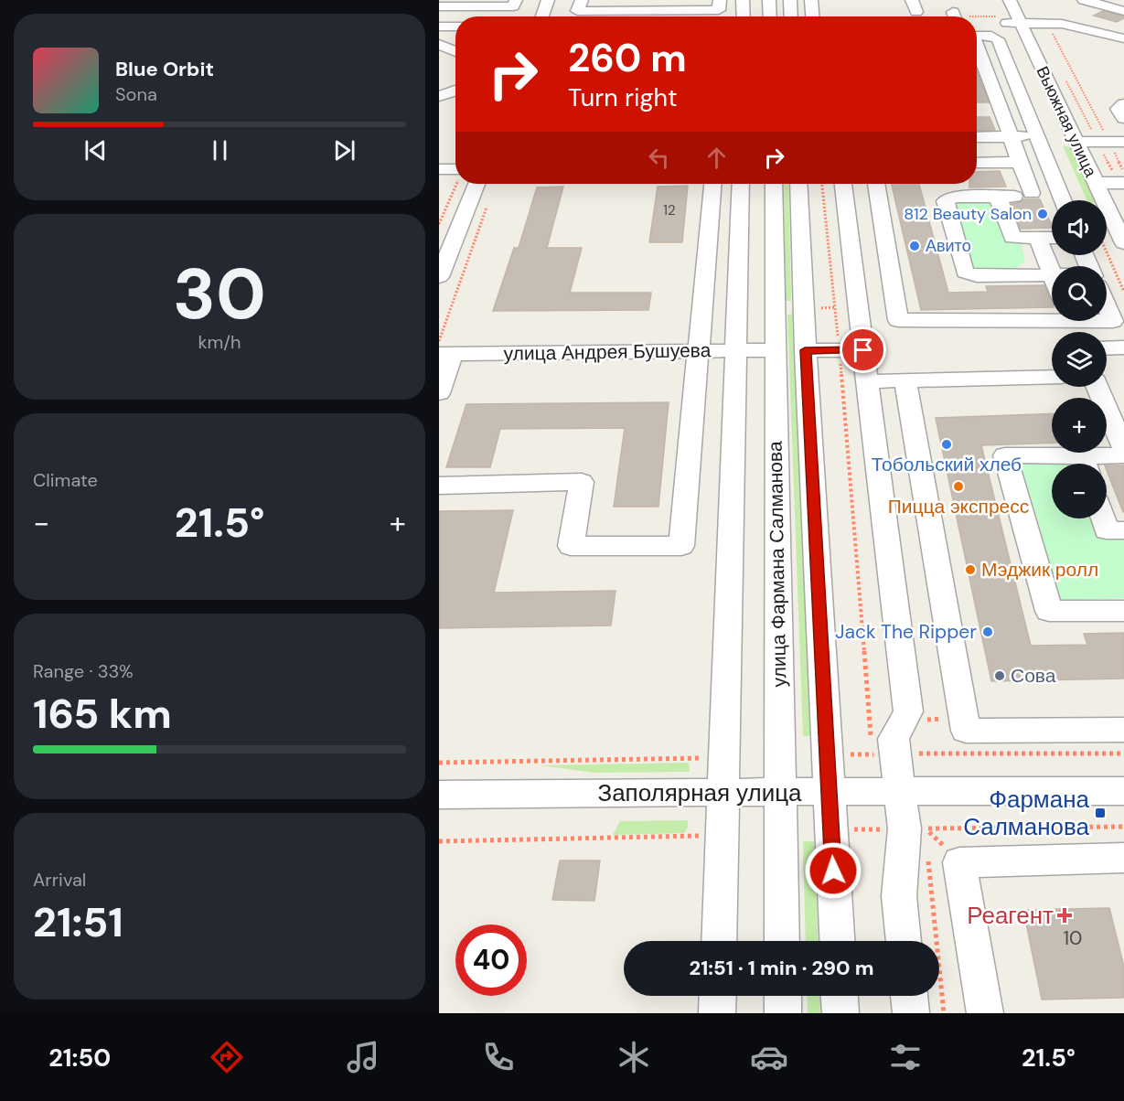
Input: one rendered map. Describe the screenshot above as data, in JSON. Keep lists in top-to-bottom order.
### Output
{
  "streets": {
    "street": [
      "Вьюжная улица",
      "улица Андрея Бушуева",
      "улица Фармана Салманова",
      "Заполярная улица"
    ]
  },
  "crossings": [
    ["улица Андрея Бушуева", "улица Фармана Салманова"],
    ["улица Фармана Салманова", "Заполярная улица"]
  ],
  "places": {
    "other": [
      "812 Beauty Salon",
      "Авито",
      "Тобольский хлеб",
      "Пицца экспресс",
      "Мэджик ролл",
      "Jack The Ripper",
      "Сова"
    ],
    "transit": ["Фармана Салманова"],
    "health": ["Реагент"]
  },
  "house_numbers": ["12", "10"],
  "page": {
    "turn": ["260 m", "Turn right"],
    "song": ["Blue Orbit", "Sona"],
    "map_buttons": ["+", "−"],
    "tile": [
      ["30", "km/h"],
      "Climate",
      ["Range · 33%", "165 km"],
      ["Arrival", "21:51"]
    ],
    "heat": ["−", "21.5°", "+"],
    "limit": "40",
    "trip": "21:51 · 1 min · 290 m",
    "tabs": ["21:50", "21.5°"]
  }
}
